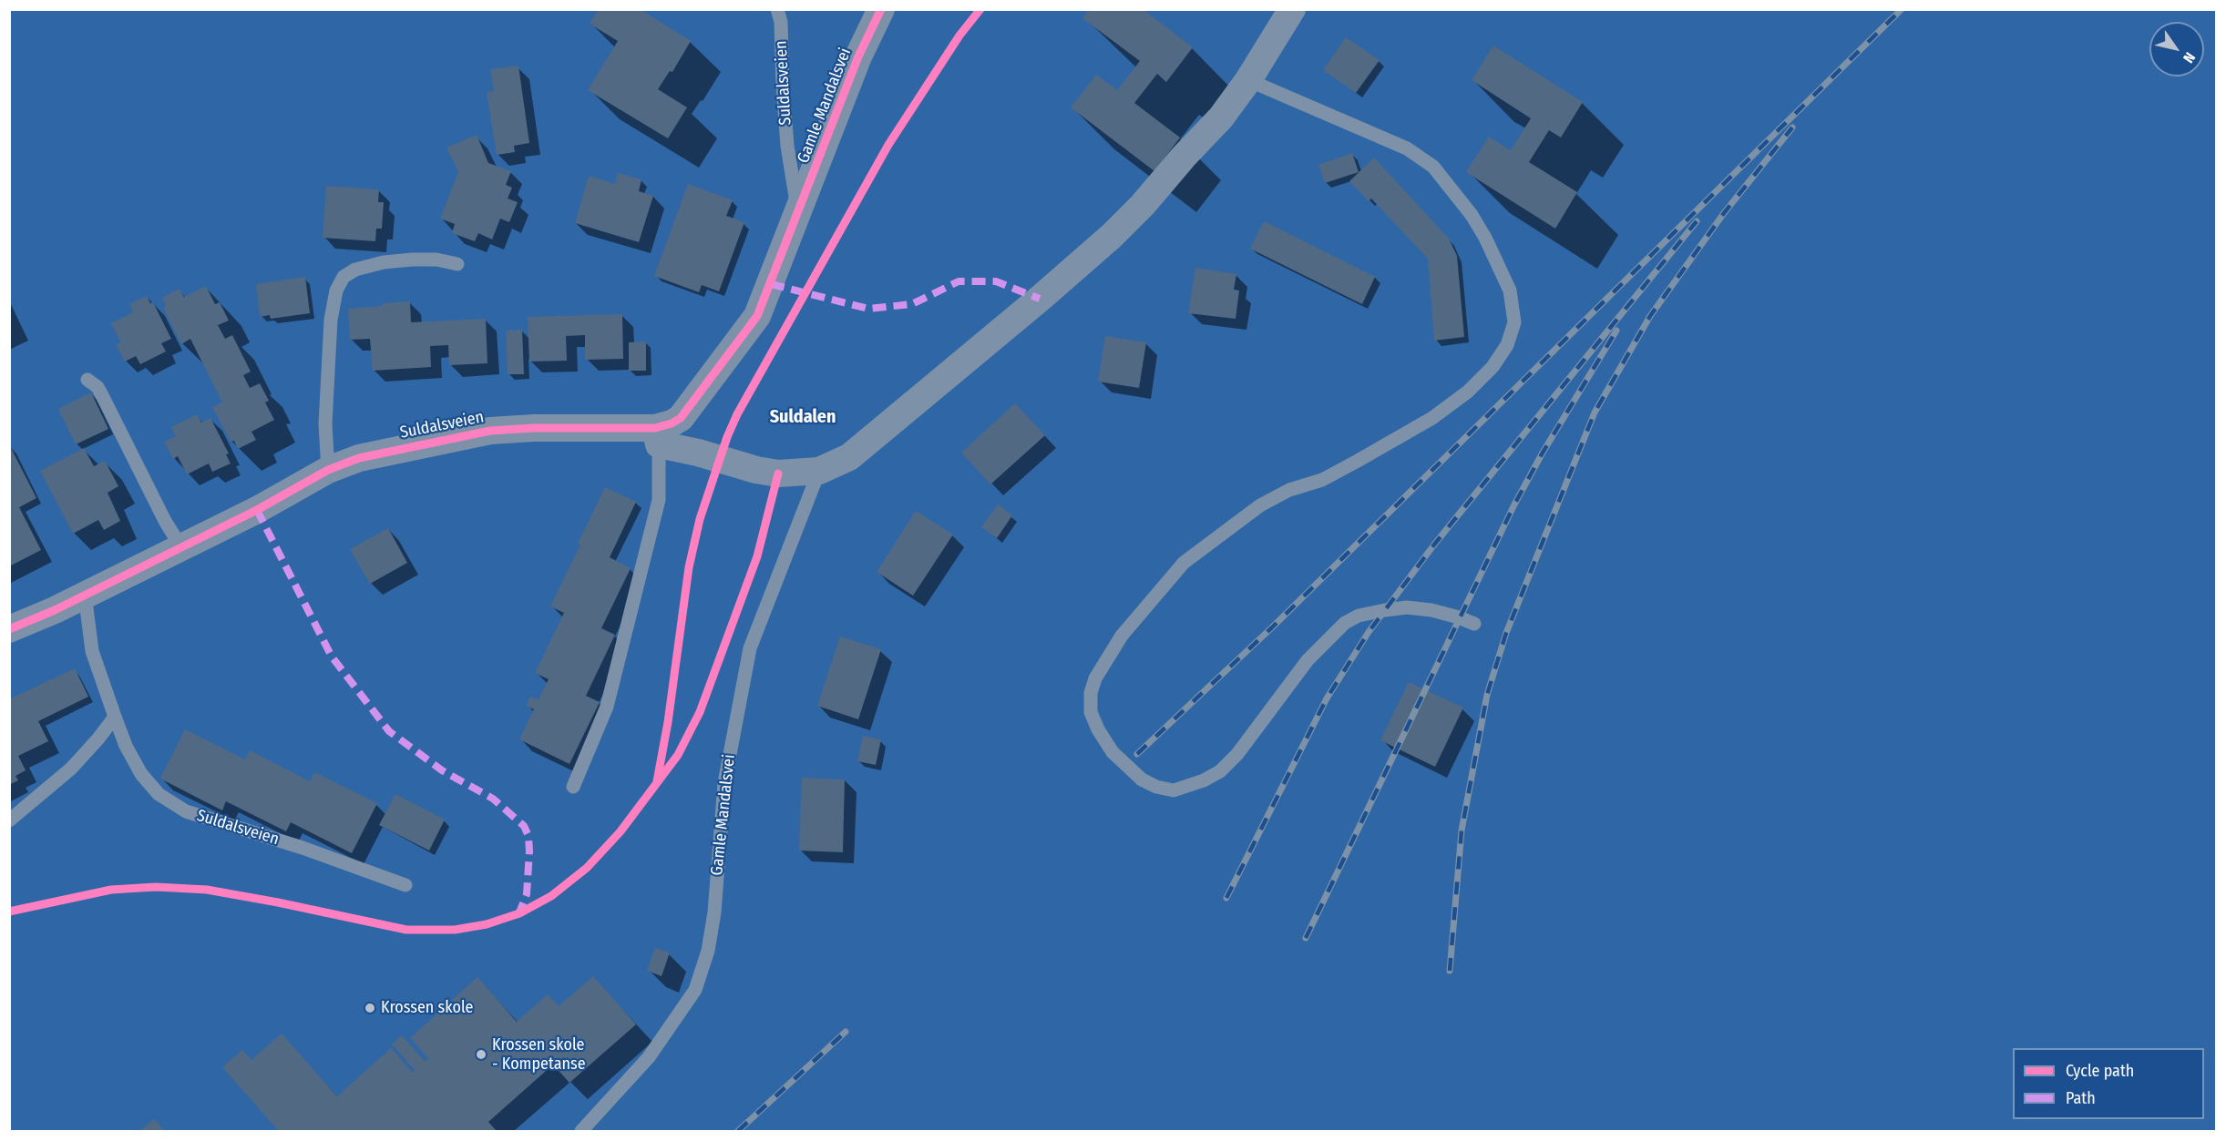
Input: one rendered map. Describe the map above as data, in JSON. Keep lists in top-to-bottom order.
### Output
{
  "streets": {
    "street": ["Suldalsveien", "Gamle Mandalsvei"]
  },
  "crossings": [
    ["Suldalsveien", "Gamle Mandalsvei"]
  ],
  "districts": ["Suldalen"],
  "places": ["Krossen skole", "Krossen skole - Kompetanse"],
  "legend": ["Cycle path", "Path"],
  "north": "bottom right"
}
